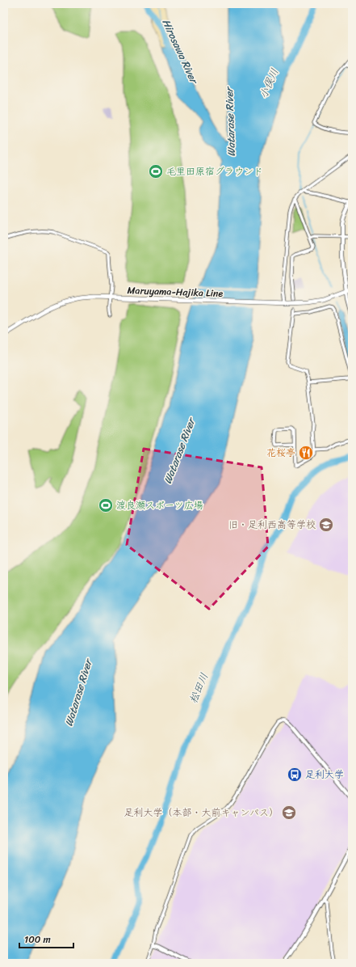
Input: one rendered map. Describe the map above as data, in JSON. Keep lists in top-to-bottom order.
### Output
{
  "streets": {
    "main road": ["Maruyama-Hajika Line"]
  },
  "water": [
    "Hirosawa River",
    "小俣川",
    "Watarase River",
    "松田川"
  ],
  "places": {
    "sports": ["毛里田原宿グラウンド", "渡良瀬スポーツ広場"],
    "restaurant": ["花桜亭"],
    "school or university": ["旧・足利西高等学校", "足利大学（本部・大前キャンパス）"],
    "bus stop": ["足利大学"]
  },
  "scale_bar": "100 m"
}
